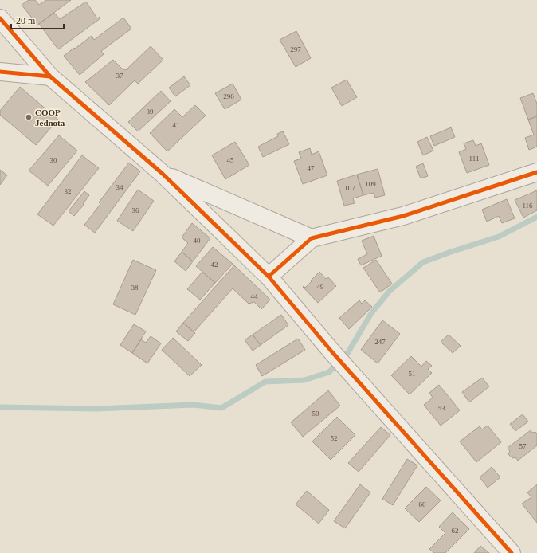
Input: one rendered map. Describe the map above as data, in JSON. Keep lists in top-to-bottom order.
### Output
{
  "places": ["COOP Jednota"],
  "house_numbers": [
    "297",
    "37",
    "296",
    "39",
    "41",
    "111",
    "30",
    "45",
    "47",
    "109",
    "34",
    "107",
    "32",
    "116",
    "36",
    "40",
    "42",
    "49",
    "38",
    "44",
    "247",
    "51",
    "53",
    "50",
    "52",
    "57",
    "60",
    "62"
  ],
  "scale_bar": "20 m"
}
